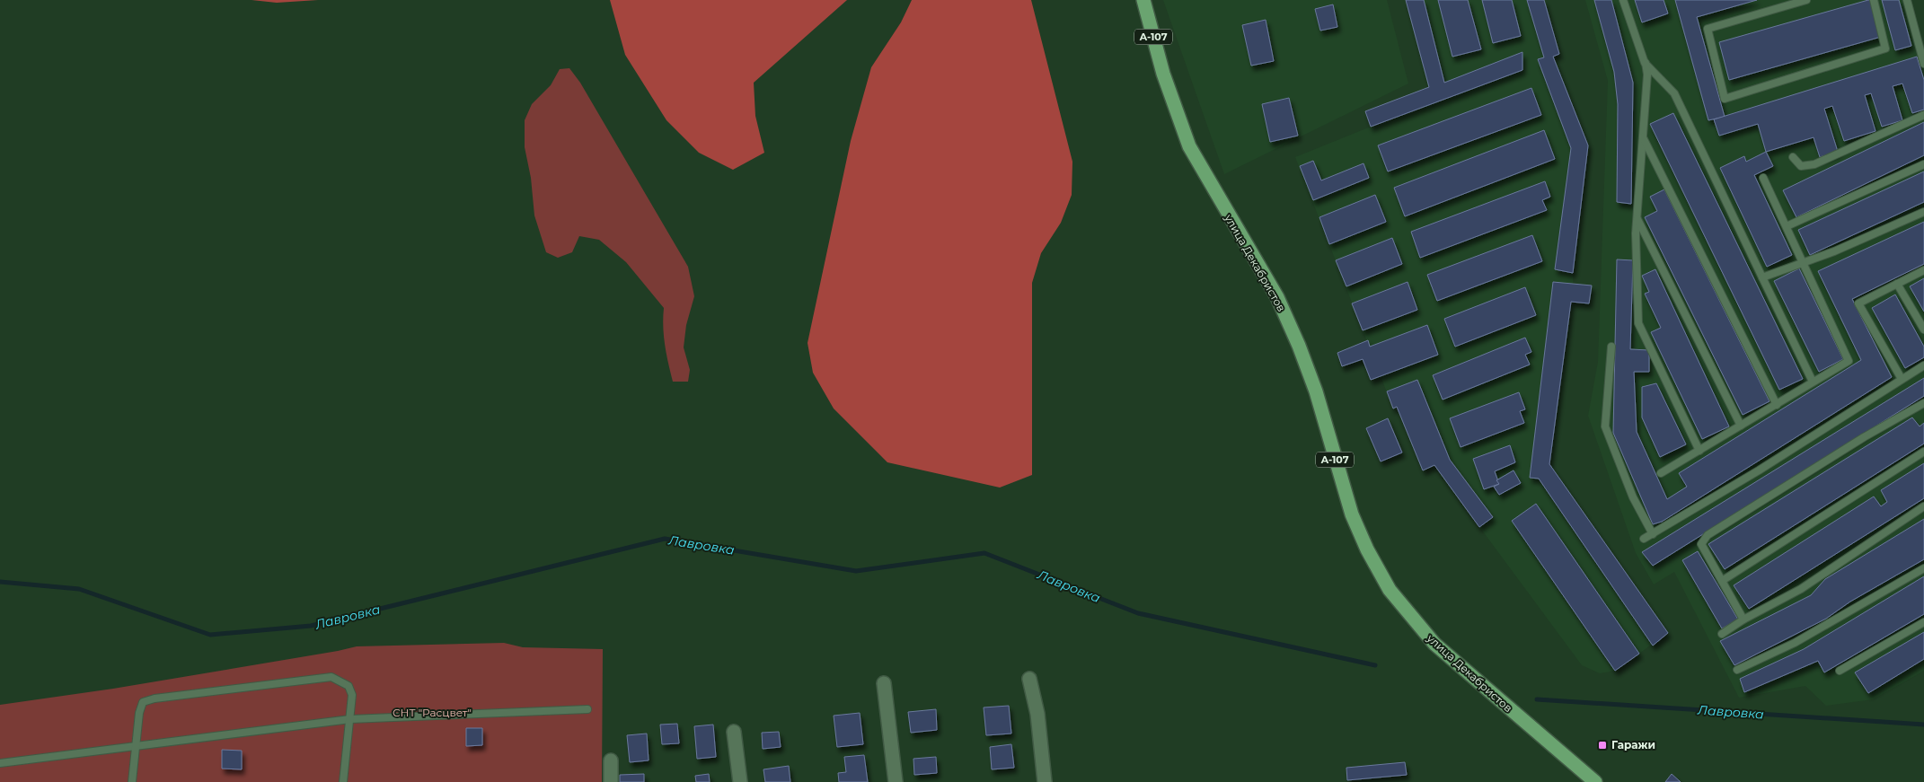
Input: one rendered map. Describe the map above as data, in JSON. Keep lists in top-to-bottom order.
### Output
{
  "streets": {
    "highway": ["А-107", "улица Декабристов"]
  },
  "water": ["Лавровка"],
  "parks": ["СНТ \"Расцвет\""],
  "places": {
    "transit": ["Гаражи"]
  }
}
